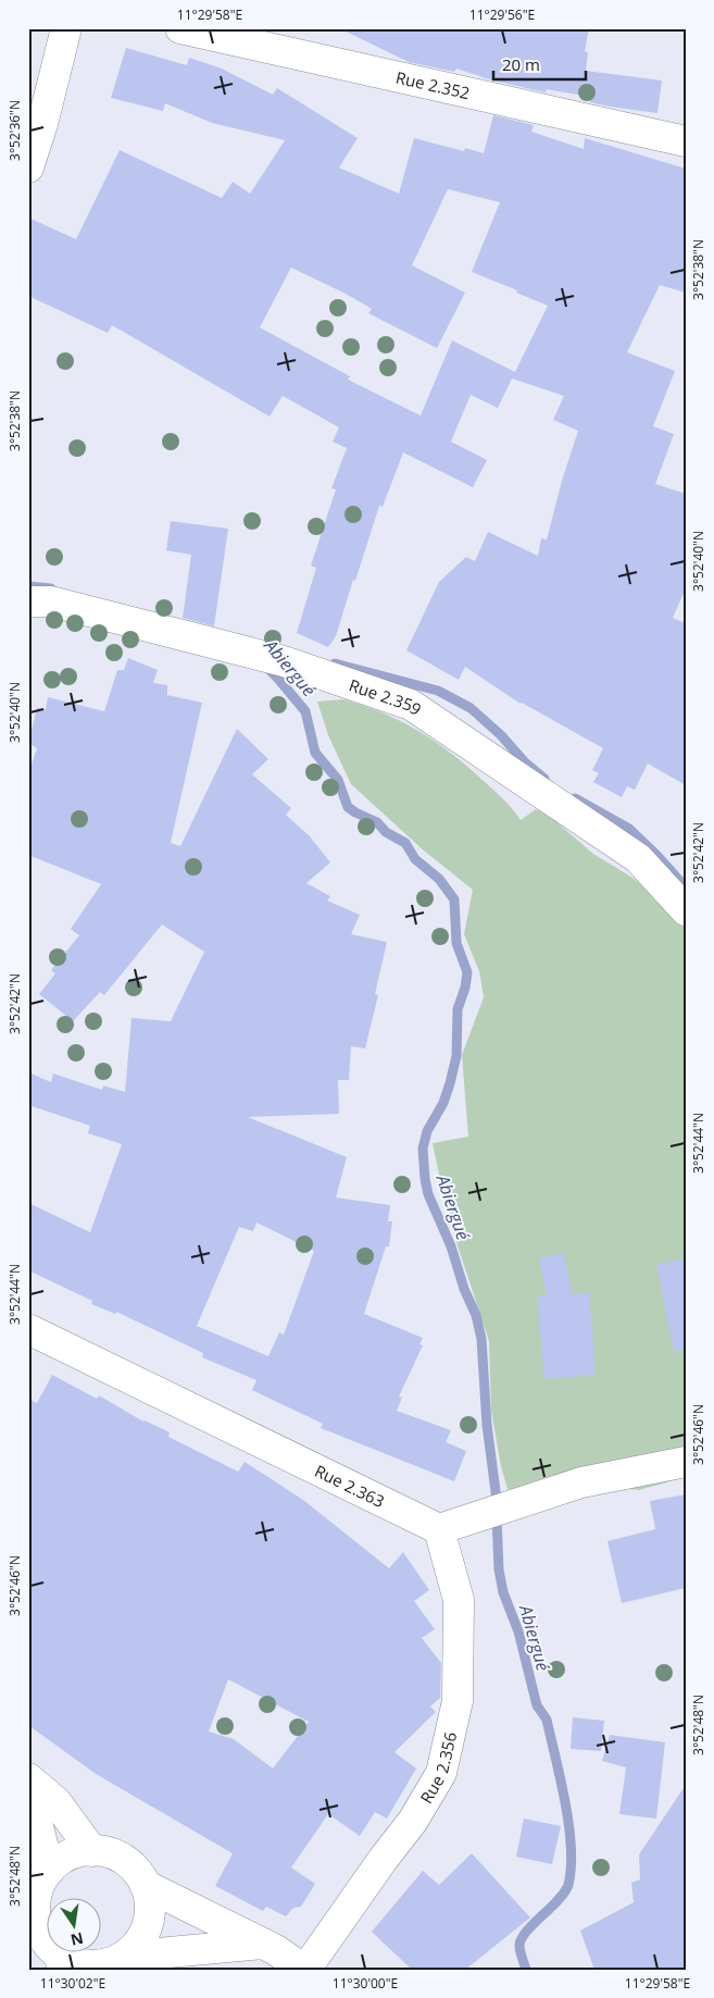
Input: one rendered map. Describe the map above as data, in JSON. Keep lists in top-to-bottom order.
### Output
{
  "streets": {
    "street": [
      "Rue 2.352",
      "Rue 2.359",
      "Rue 2.363",
      "Rue 2.356"
    ]
  },
  "crossings": [
    ["Rue 2.363", "Rue 2.356"]
  ],
  "water": ["Abiergué"],
  "scale_bar": "20 m",
  "north": "bottom",
  "coordinates": [
    "11°29'58\"E",
    "11°29'56\"E",
    "3°52'36\"N",
    "3°52'38\"N",
    "3°52'40\"N",
    "3°52'42\"N",
    "3°52'44\"N",
    "3°52'46\"N",
    "3°52'48\"N",
    "11°30'02\"E",
    "11°30'00\"E"
  ]
}
